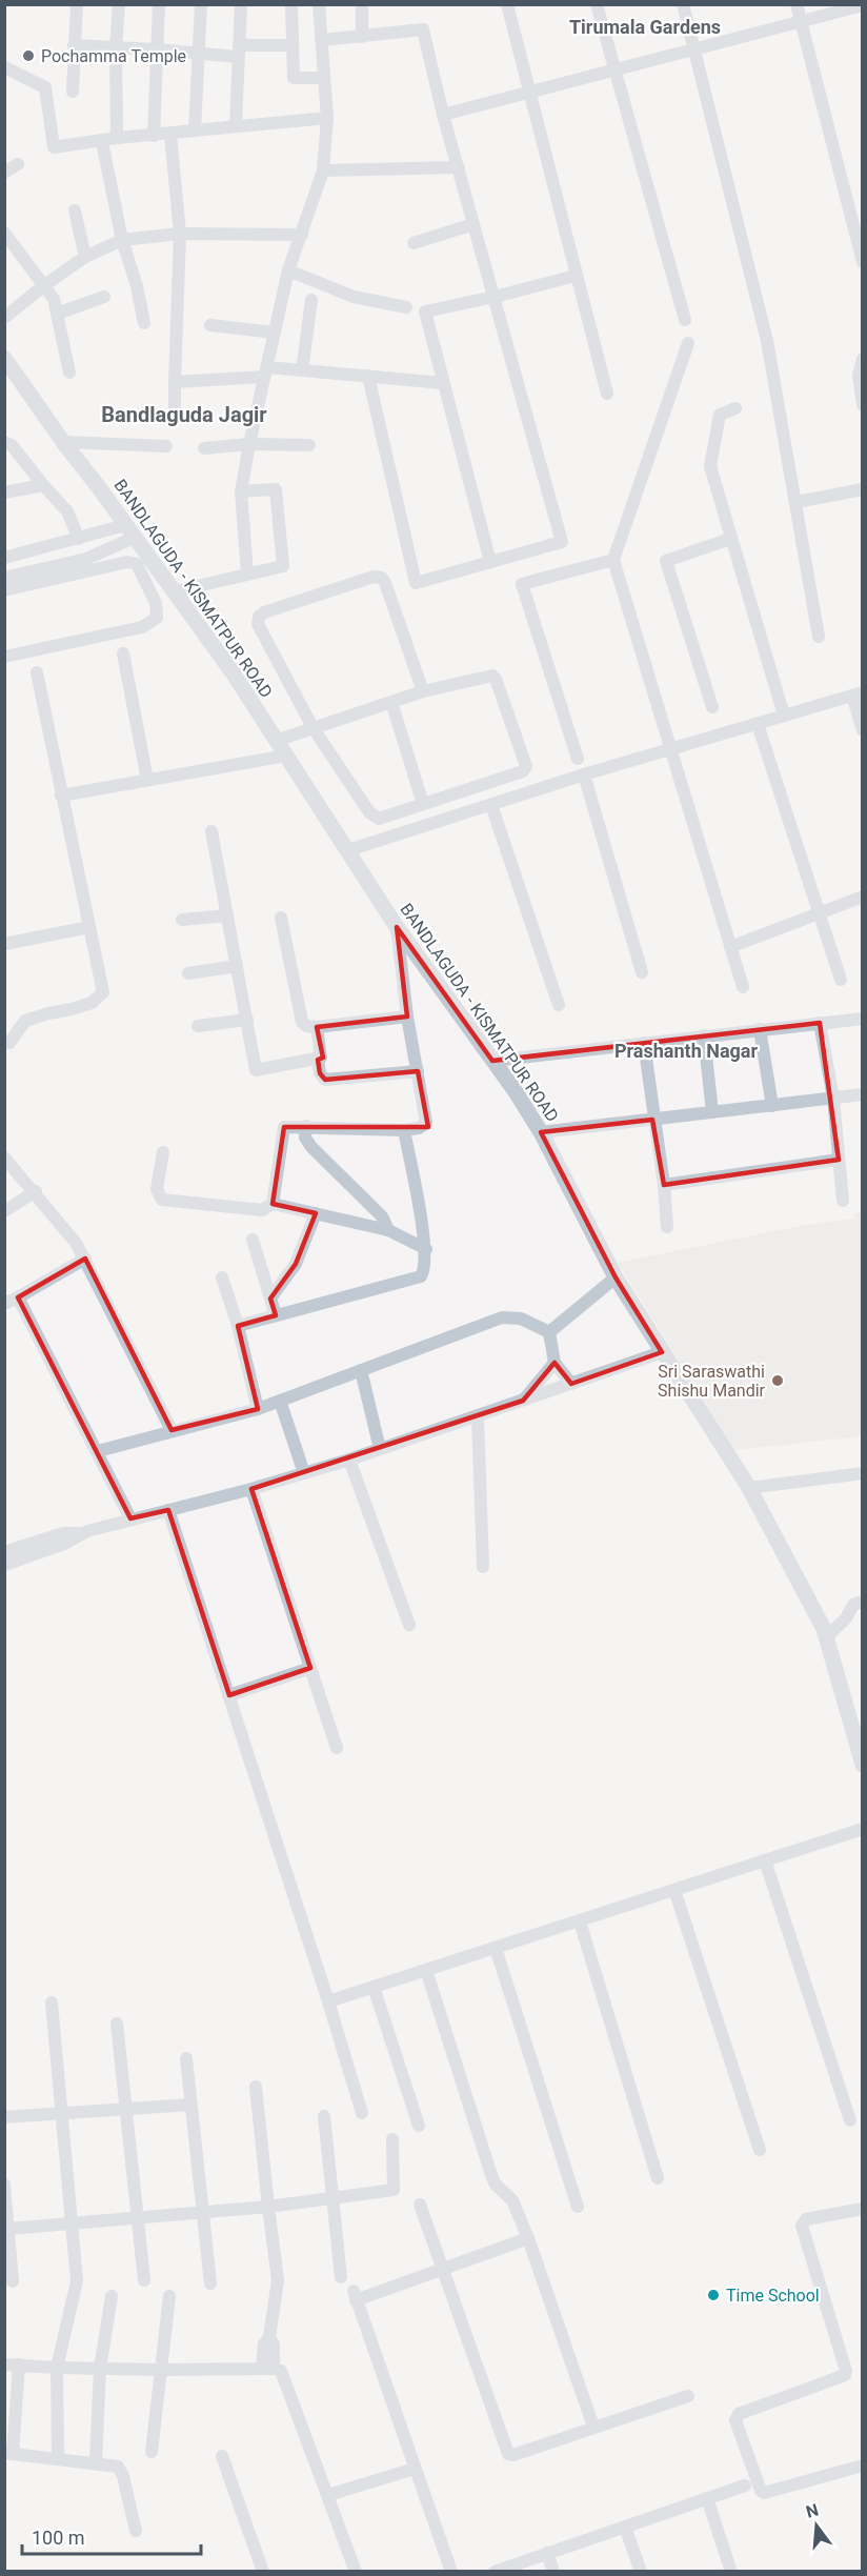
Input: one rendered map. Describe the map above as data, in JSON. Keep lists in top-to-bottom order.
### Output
{
  "streets": {
    "street": ["BANDLAGUDA - KISMATPUR ROAD"]
  },
  "districts": ["Tirumala Gardens", "Bandlaguda Jagir", "Prashanth Nagar"],
  "places": ["Pochamma Temple", "Sri Saraswathi Shishu Mandir", "Time School"],
  "scale_bar": "100 m",
  "north": "top"
}
